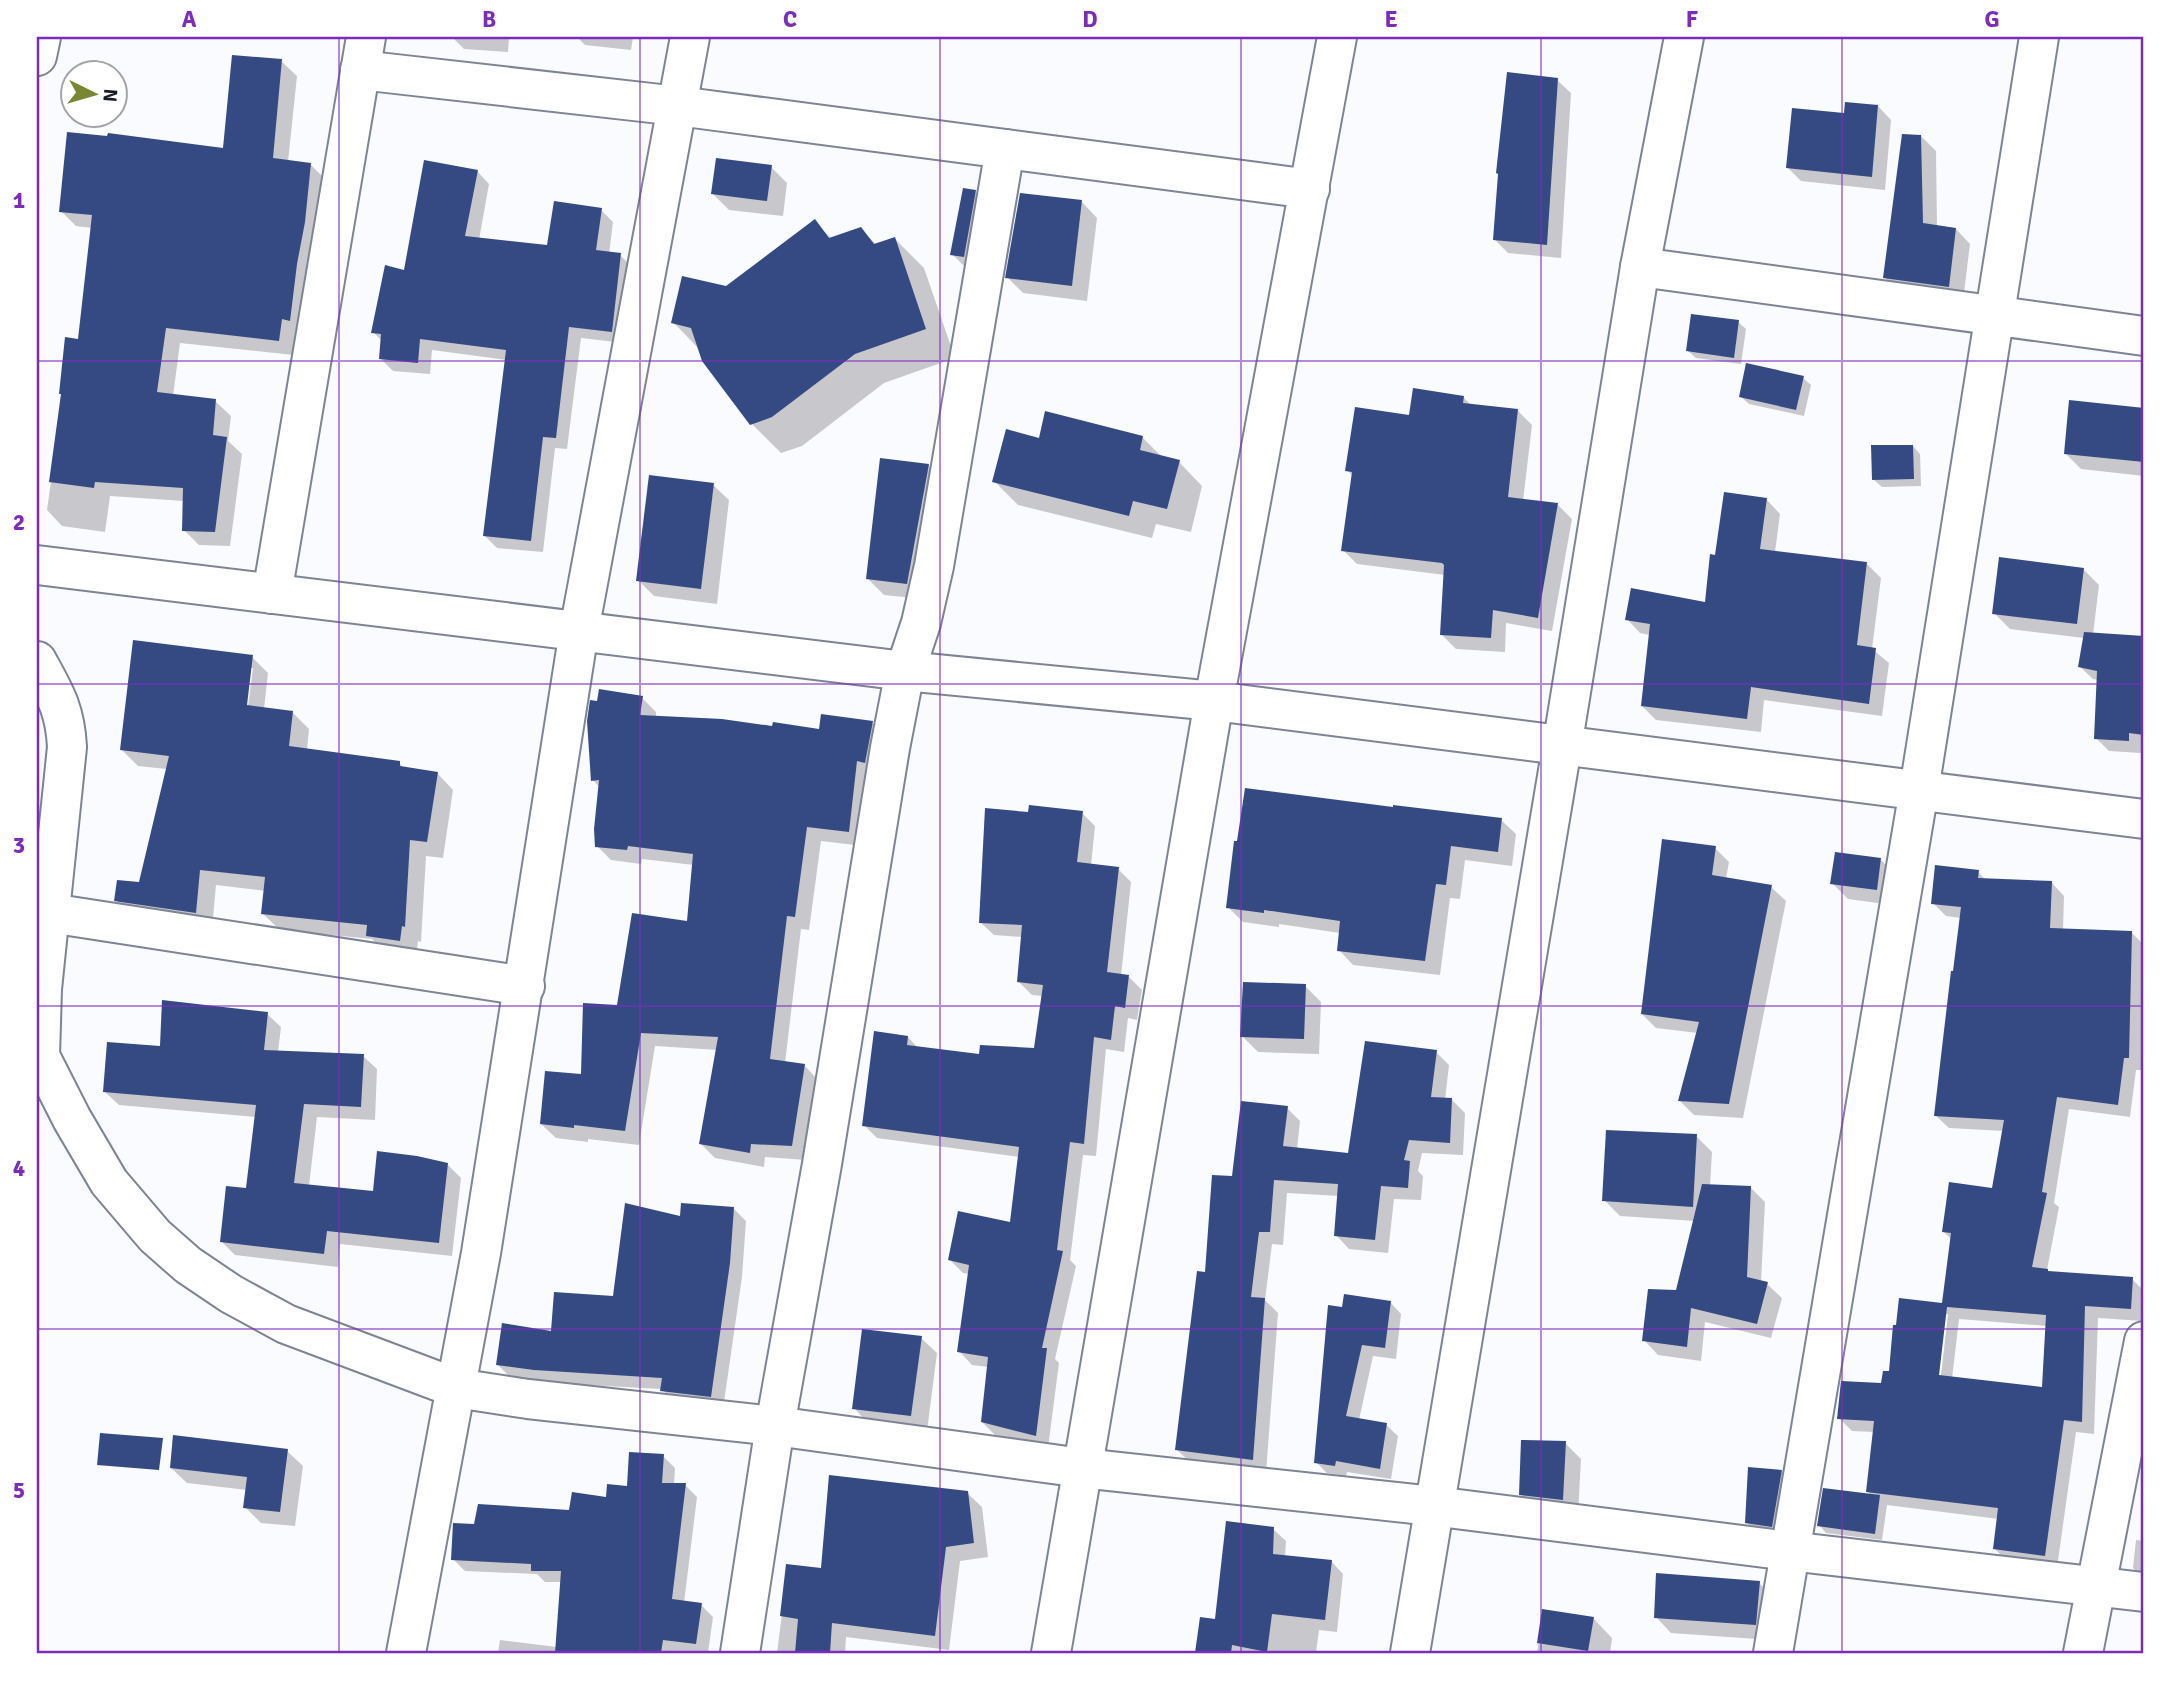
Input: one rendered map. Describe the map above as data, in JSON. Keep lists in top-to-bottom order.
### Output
{
  "north": "right",
  "grid": {
    "columns": [
      "A",
      "B",
      "C",
      "D",
      "E",
      "F",
      "G"
    ],
    "rows": [
      "1",
      "2",
      "3",
      "4",
      "5"
    ]
  }
}
